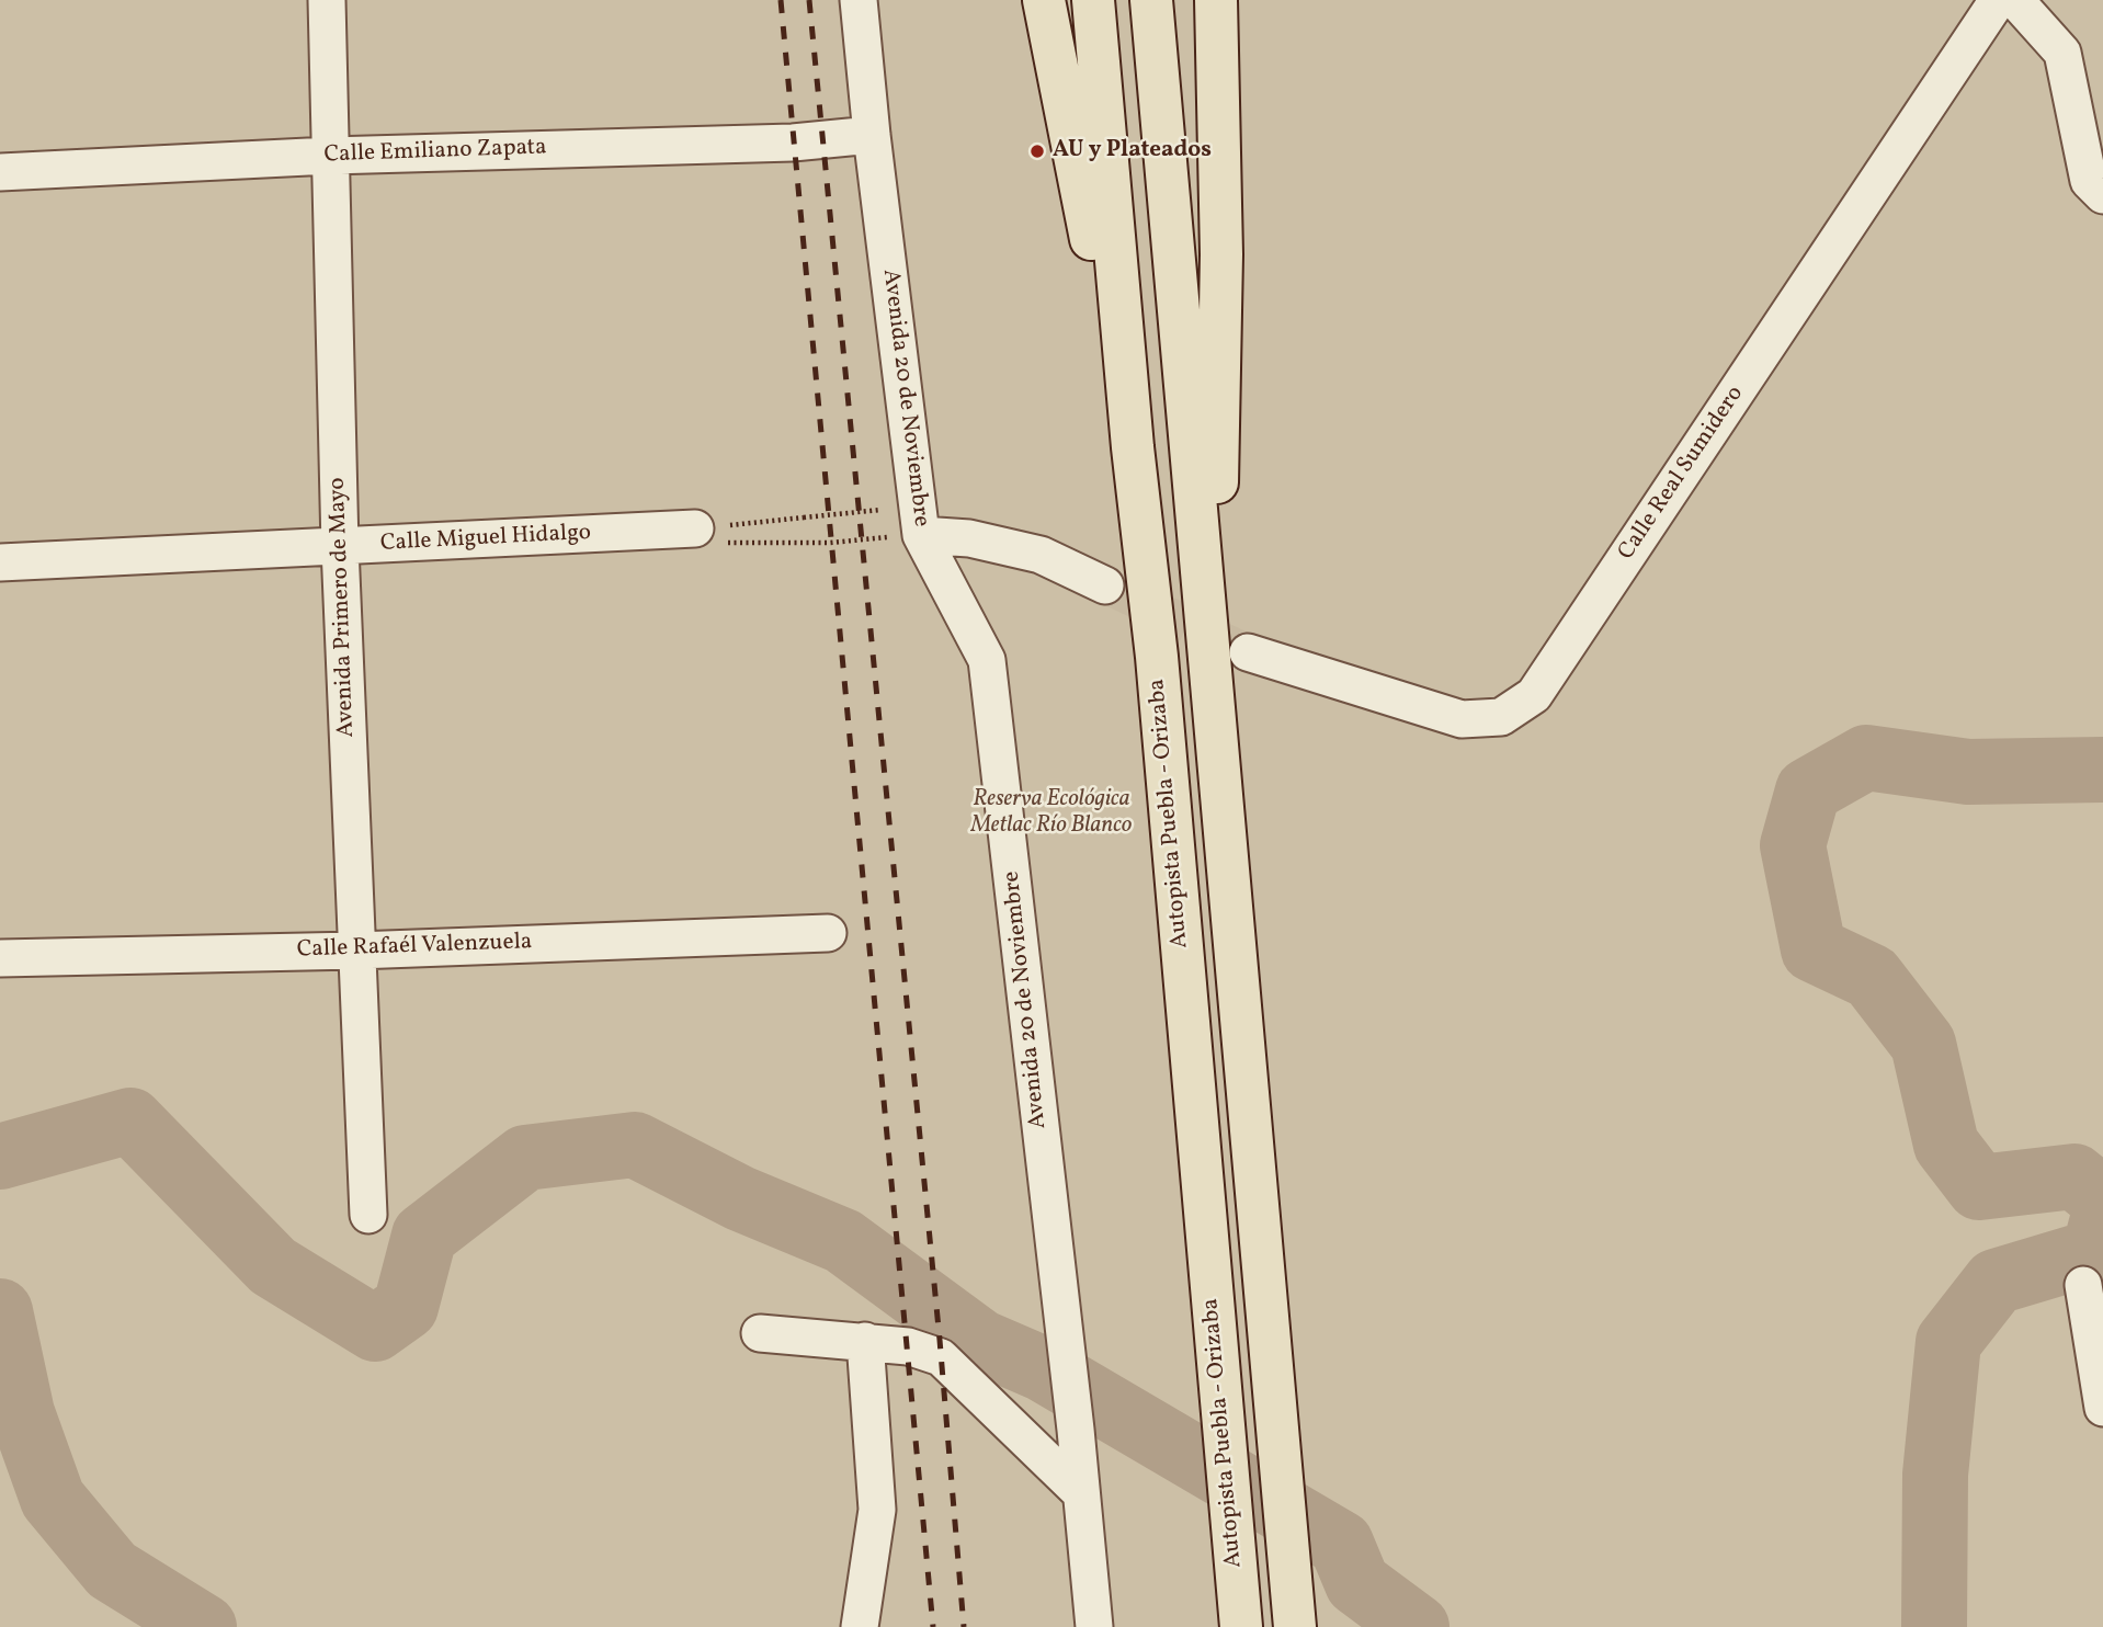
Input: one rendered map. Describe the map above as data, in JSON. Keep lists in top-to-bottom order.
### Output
{
  "streets": {
    "highway": ["Autopista Puebla - Orizaba"],
    "street": [
      "Calle Emiliano Zapata",
      "Avenida 20 de Noviembre",
      "Calle Real Sumidero",
      "Calle Miguel Hidalgo",
      "Avenida Primero de Mayo",
      "Calle Rafaél Valenzuela"
    ]
  },
  "crossings": [
    ["Calle Emiliano Zapata", "Avenida 20 de Noviembre"],
    ["Calle Emiliano Zapata", "Avenida Primero de Mayo"],
    ["Calle Miguel Hidalgo", "Avenida Primero de Mayo"],
    ["Avenida Primero de Mayo", "Calle Rafaél Valenzuela"]
  ],
  "parks": ["Reserva Ecológica Metlac Río Blanco"],
  "places": ["AU y Plateados"]
}
